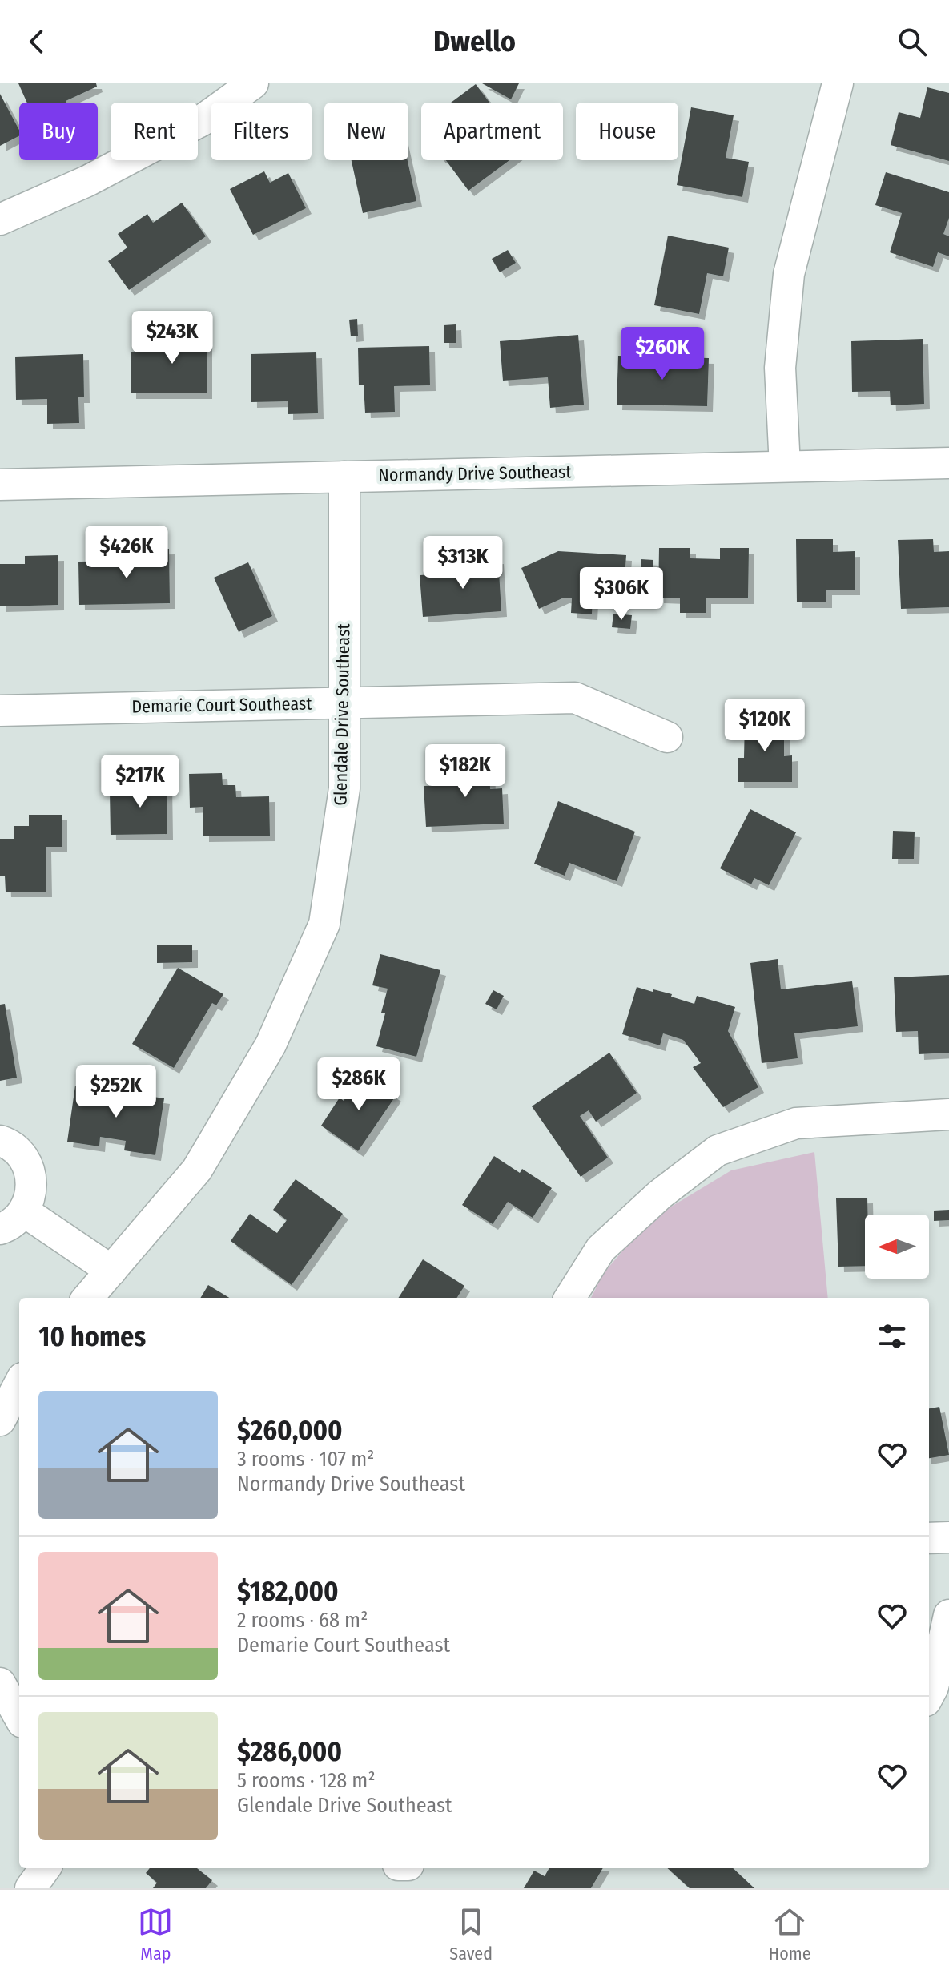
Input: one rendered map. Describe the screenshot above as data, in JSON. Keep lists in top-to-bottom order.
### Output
{
  "streets": {
    "street": ["Normandy Drive Southeast", "Demarie Court Southeast", "Glendale Drive Southeast"]
  },
  "crossings": [
    ["Normandy Drive Southeast", "Glendale Drive Southeast"],
    ["Demarie Court Southeast", "Glendale Drive Southeast"]
  ],
  "north": "left",
  "page": {
    "header": "Dwello",
    "chip": [
      "Buy",
      "Rent",
      "Filters",
      "New",
      "Apartment",
      "House"
    ],
    "price": [
      "$243K",
      "$260K",
      "$426K",
      "$313K",
      "$306K",
      "$120K",
      "$182K",
      "$217K",
      "$286K",
      "$252K"
    ],
    "heading": "10 homes",
    "list": [
      {
        "name": "$260,000",
        "note": "3 rooms · 107 m² · Normandy Drive Southeast"
      },
      {
        "name": "$182,000",
        "note": "2 rooms · 68 m² · Demarie Court Southeast"
      },
      {
        "name": "$286,000",
        "note": "5 rooms · 128 m² · Glendale Drive Southeast"
      }
    ],
    "tabs": ["Map", "Saved", "Home"]
  }
}
